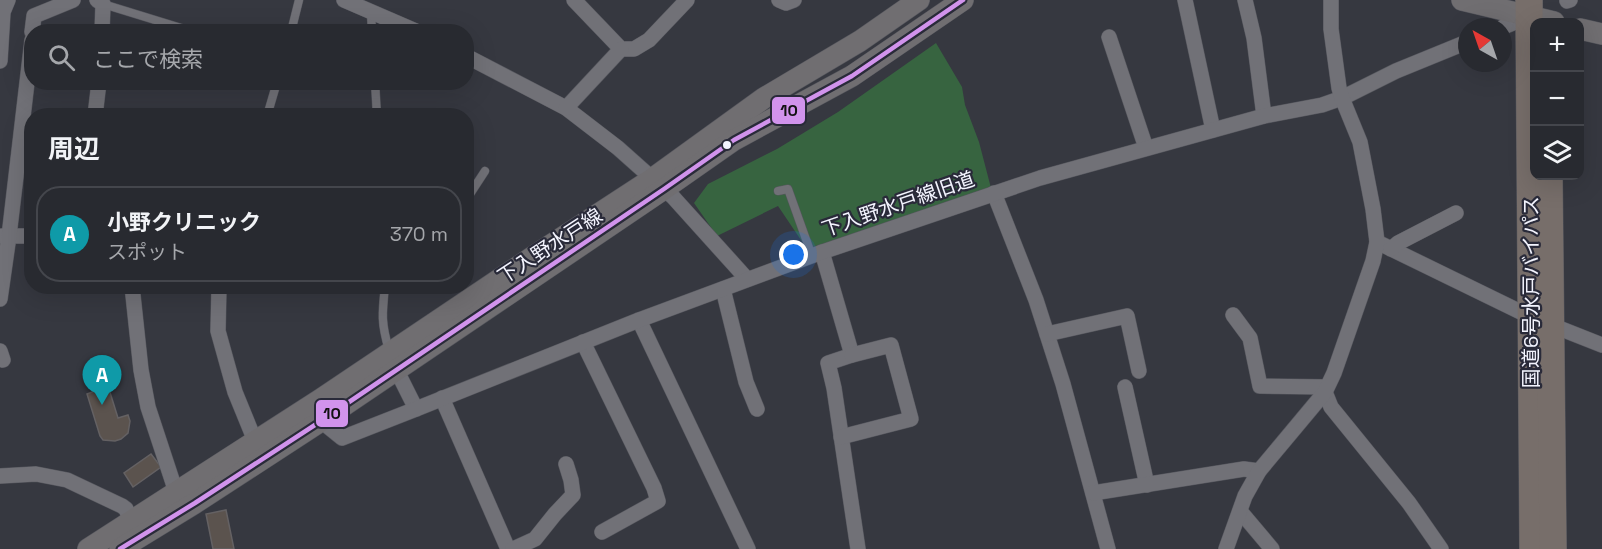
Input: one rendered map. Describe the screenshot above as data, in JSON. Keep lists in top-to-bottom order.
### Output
{
  "streets": {
    "highway": ["国道6号水戸バイパス"],
    "main road": ["下入野水戸線"],
    "street": ["下入野水戸線旧道"]
  },
  "crossings": [
    ["下入野水戸線旧道", "下入野水戸線"]
  ],
  "lines": ["transit line 10"],
  "north": "top left",
  "page": {
    "map_buttons": ["+", "−"],
    "search": "ここで検索",
    "heading": "周辺",
    "list": [
      {
        "mark": "A",
        "name": "小野クリニック",
        "note": "スポット",
        "value": "370 m"
      }
    ],
    "pins": "A"
  }
}
